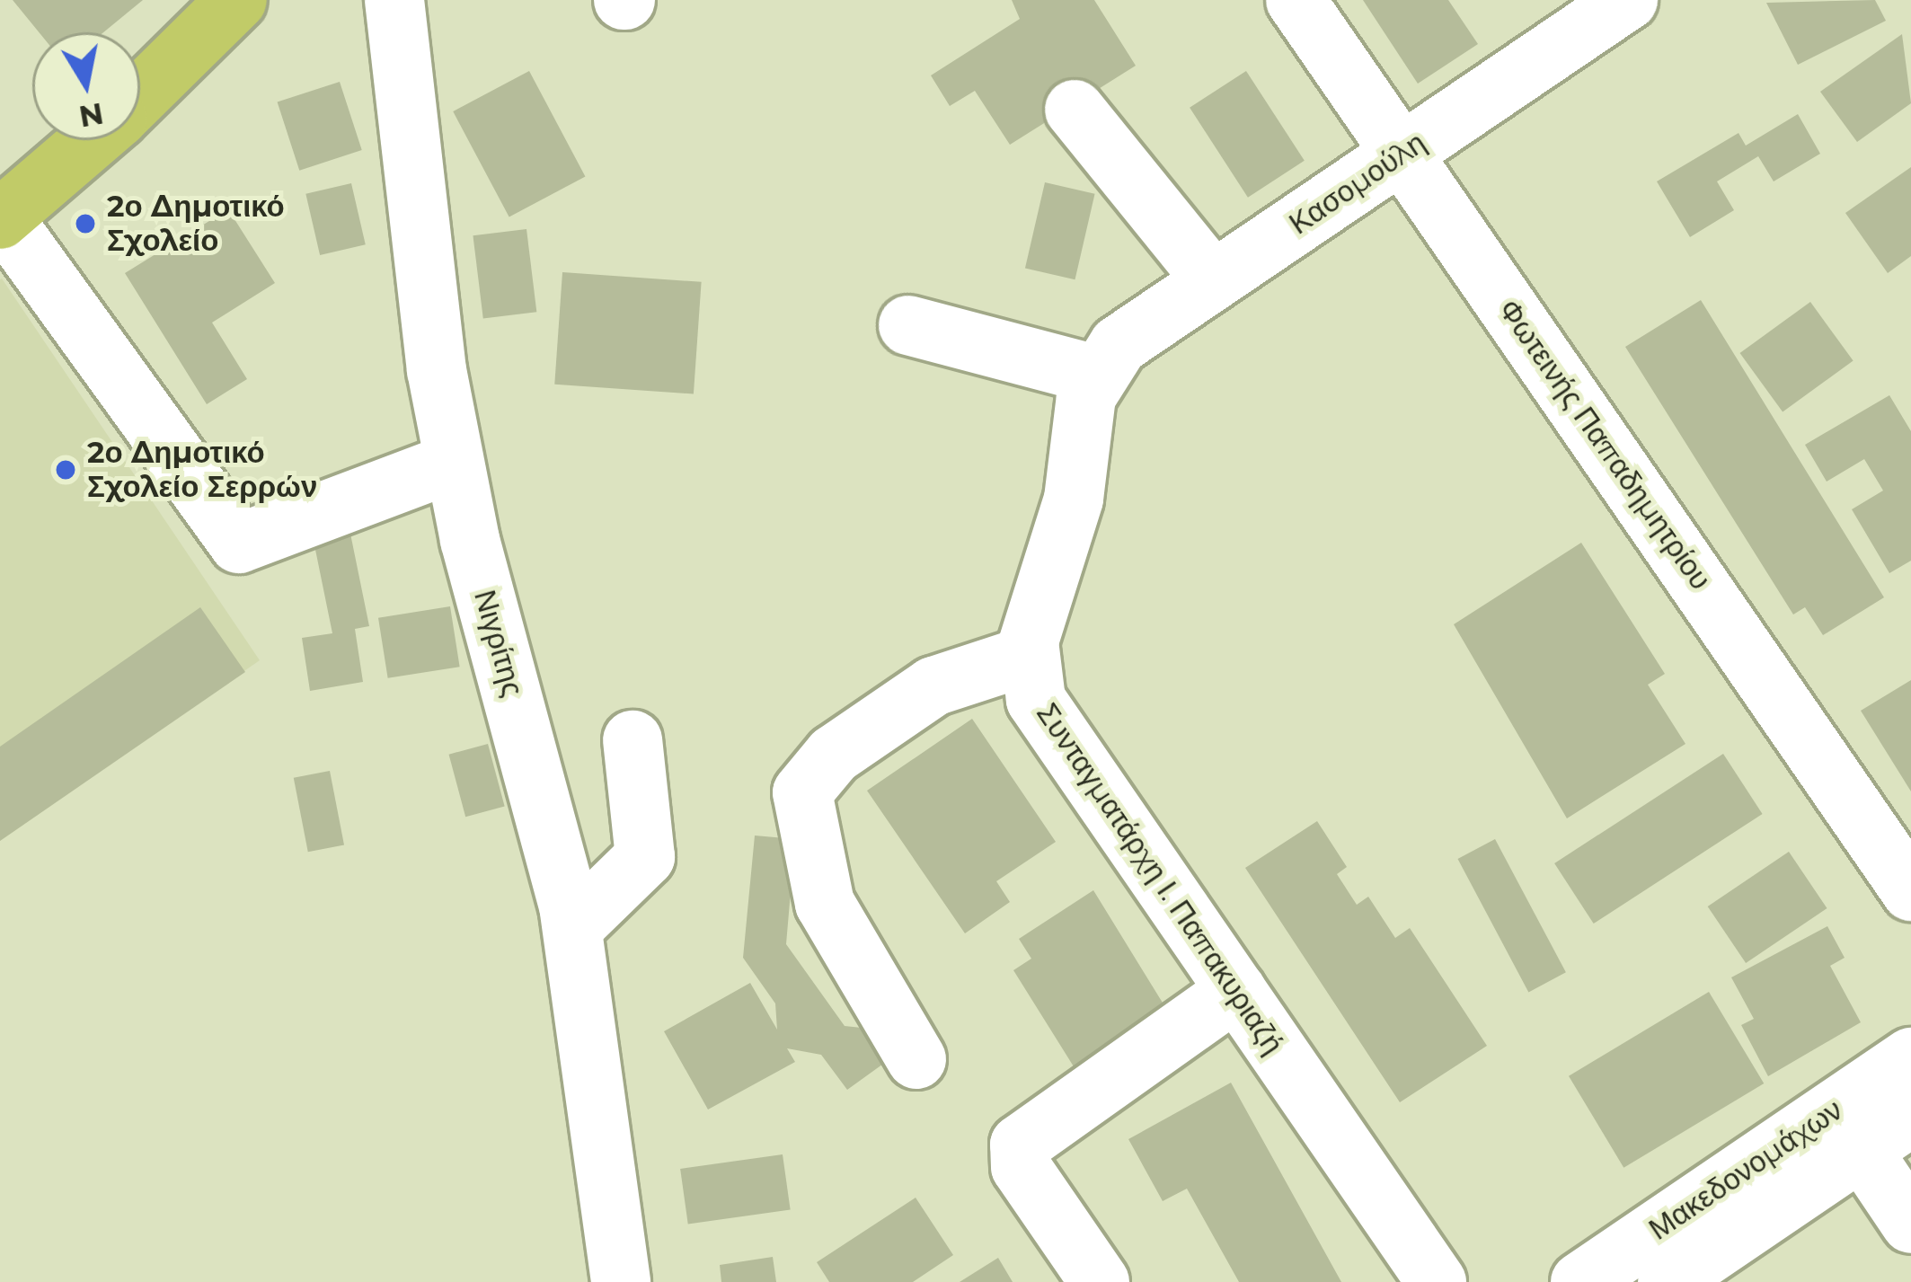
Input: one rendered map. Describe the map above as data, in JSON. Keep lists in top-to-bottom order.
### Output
{
  "streets": {
    "street": [
      "Κασομούλη",
      "Φωτεινής Παπαδημητρίου",
      "Νιγρίτης",
      "Συνταγματάρχη Ι. Παπακυριαζή",
      "Μακεδονομάχων"
    ]
  },
  "crossings": [
    ["Κασομούλη", "Φωτεινής Παπαδημητρίου"]
  ],
  "places": ["2ο Δημοτικό Σχολείο", "2ο Δημοτικό Σχολείο Σερρών"],
  "north": "bottom"
}
